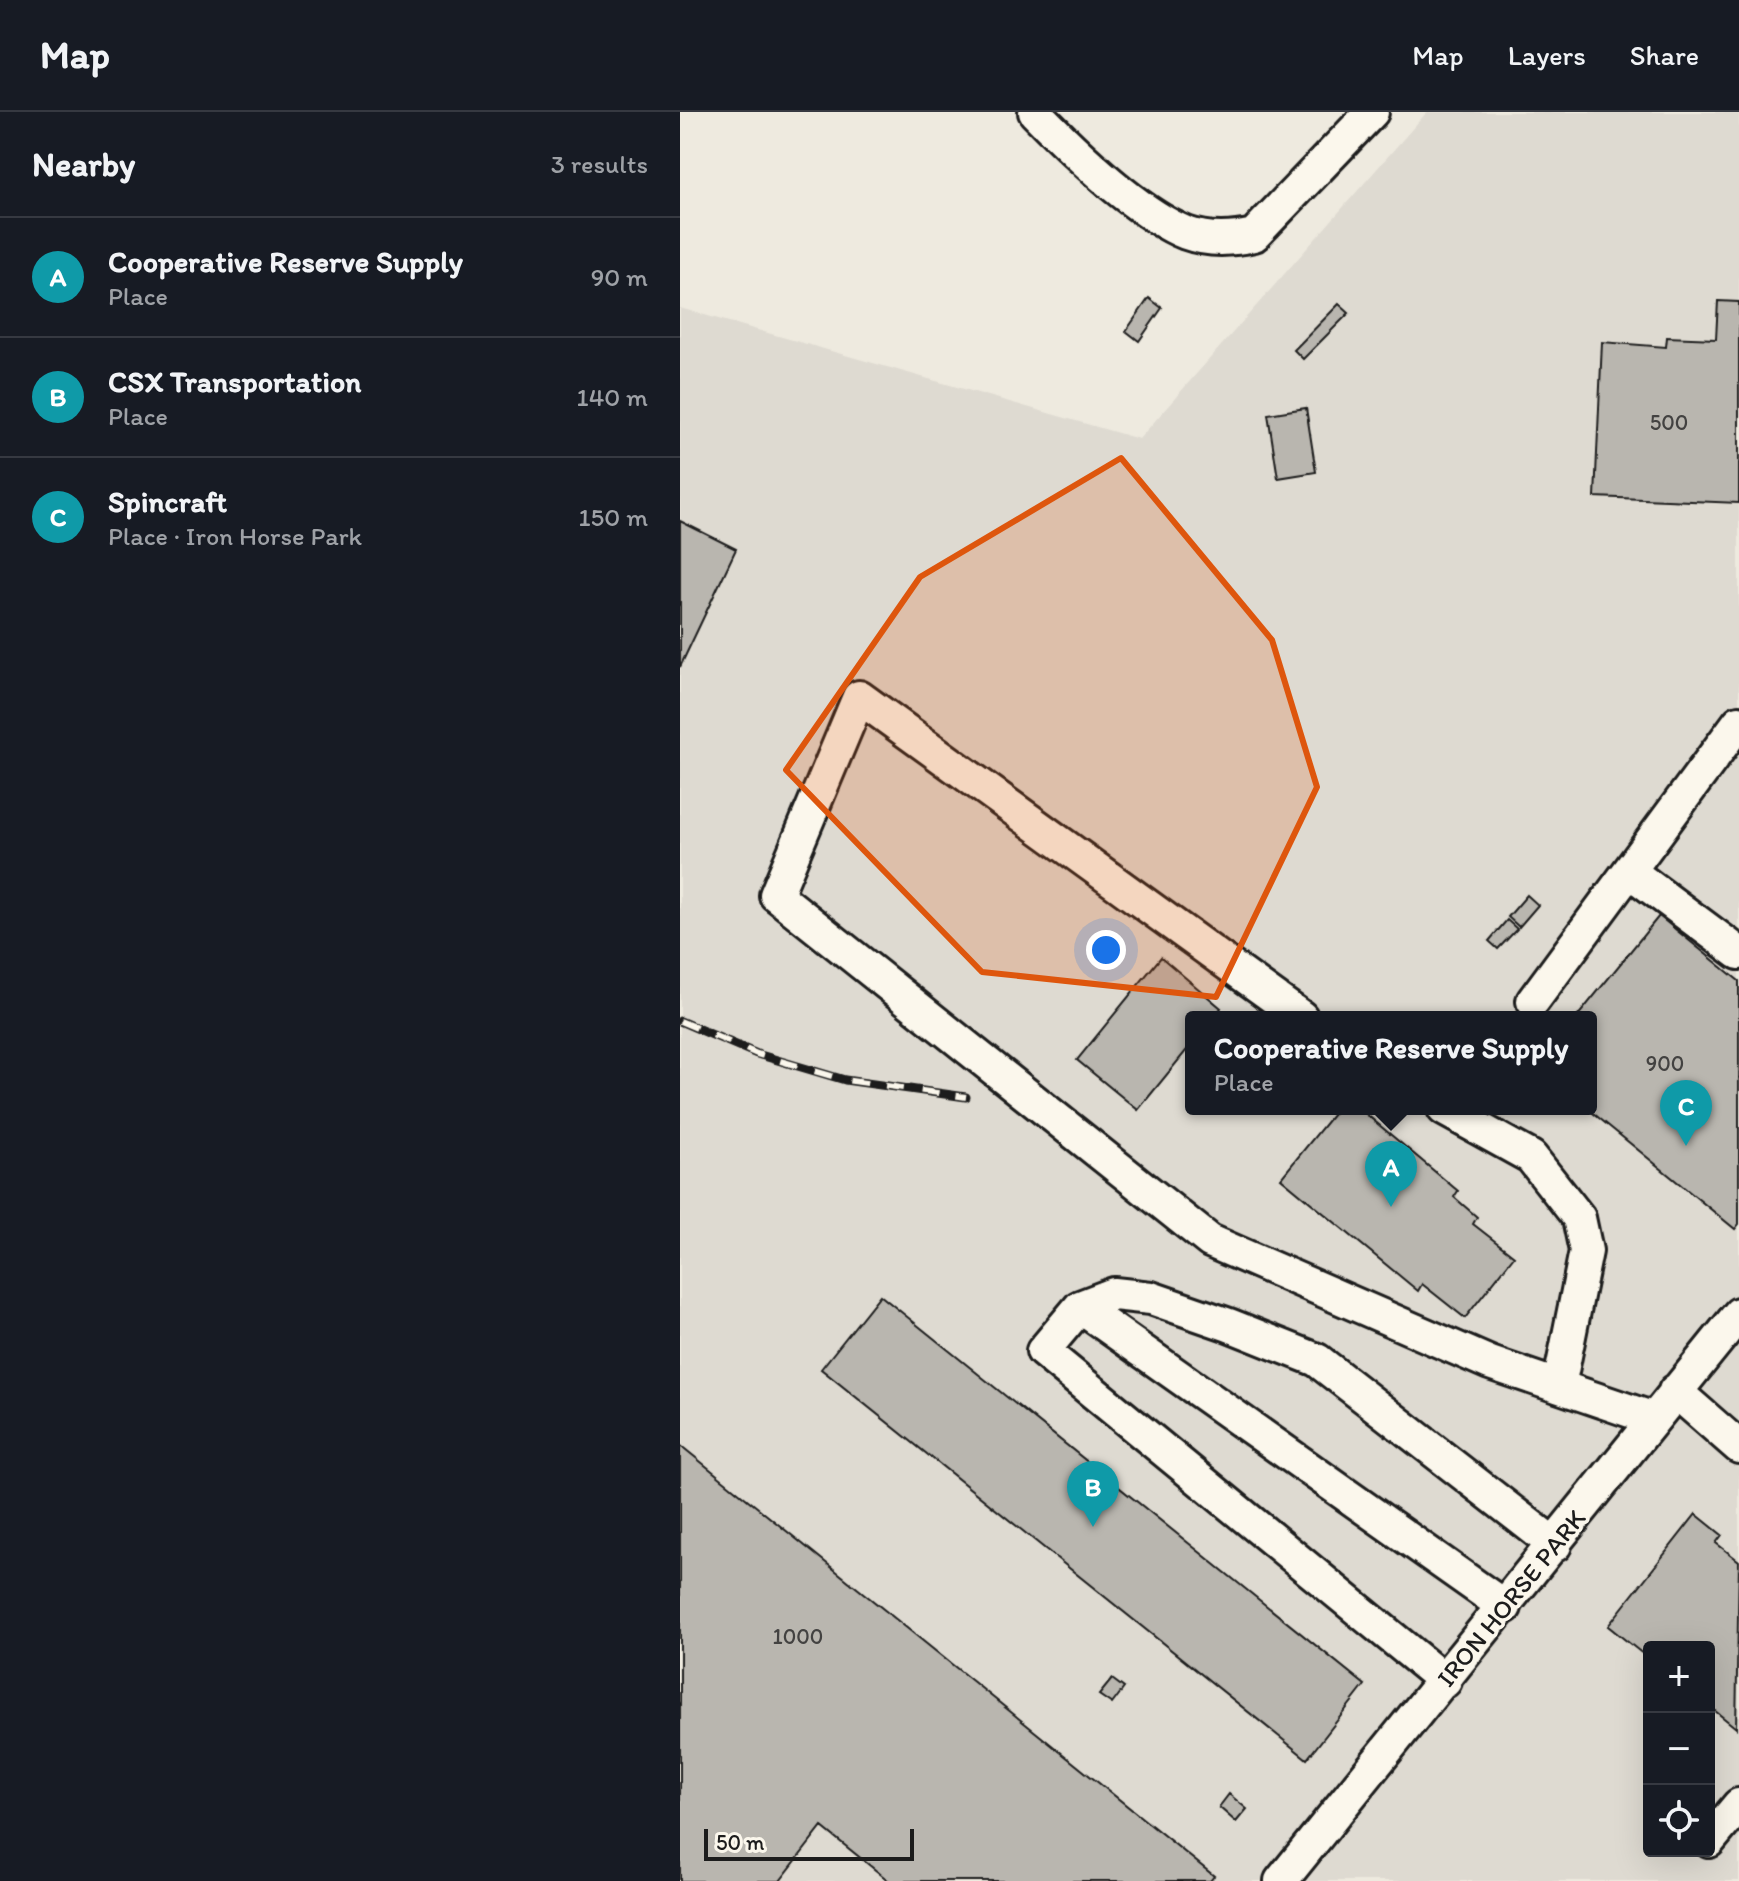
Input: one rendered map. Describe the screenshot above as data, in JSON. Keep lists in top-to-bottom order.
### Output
{
  "streets": {
    "street": ["IRON HORSE PARK"]
  },
  "house_numbers": ["500", "900", "1000"],
  "scale_bar": "50 m",
  "page": {
    "header": "Map",
    "nav": ["Map", "Layers", "Share"],
    "heading": ["Nearby", "3 results"],
    "list": [
      {
        "mark": "A",
        "name": "Cooperative Reserve Supply",
        "note": "Place",
        "value": "90 m"
      },
      {
        "mark": "B",
        "name": "CSX Transportation",
        "note": "Place",
        "value": "140 m"
      },
      {
        "mark": "C",
        "name": "Spincraft",
        "note": "Place · Iron Horse Park",
        "value": "150 m"
      }
    ],
    "popup": ["Cooperative Reserve Supply", "Place"],
    "pins": ["C", "A", "B"],
    "map_buttons": ["+", "−"],
    "scale": "50 m"
  }
}
